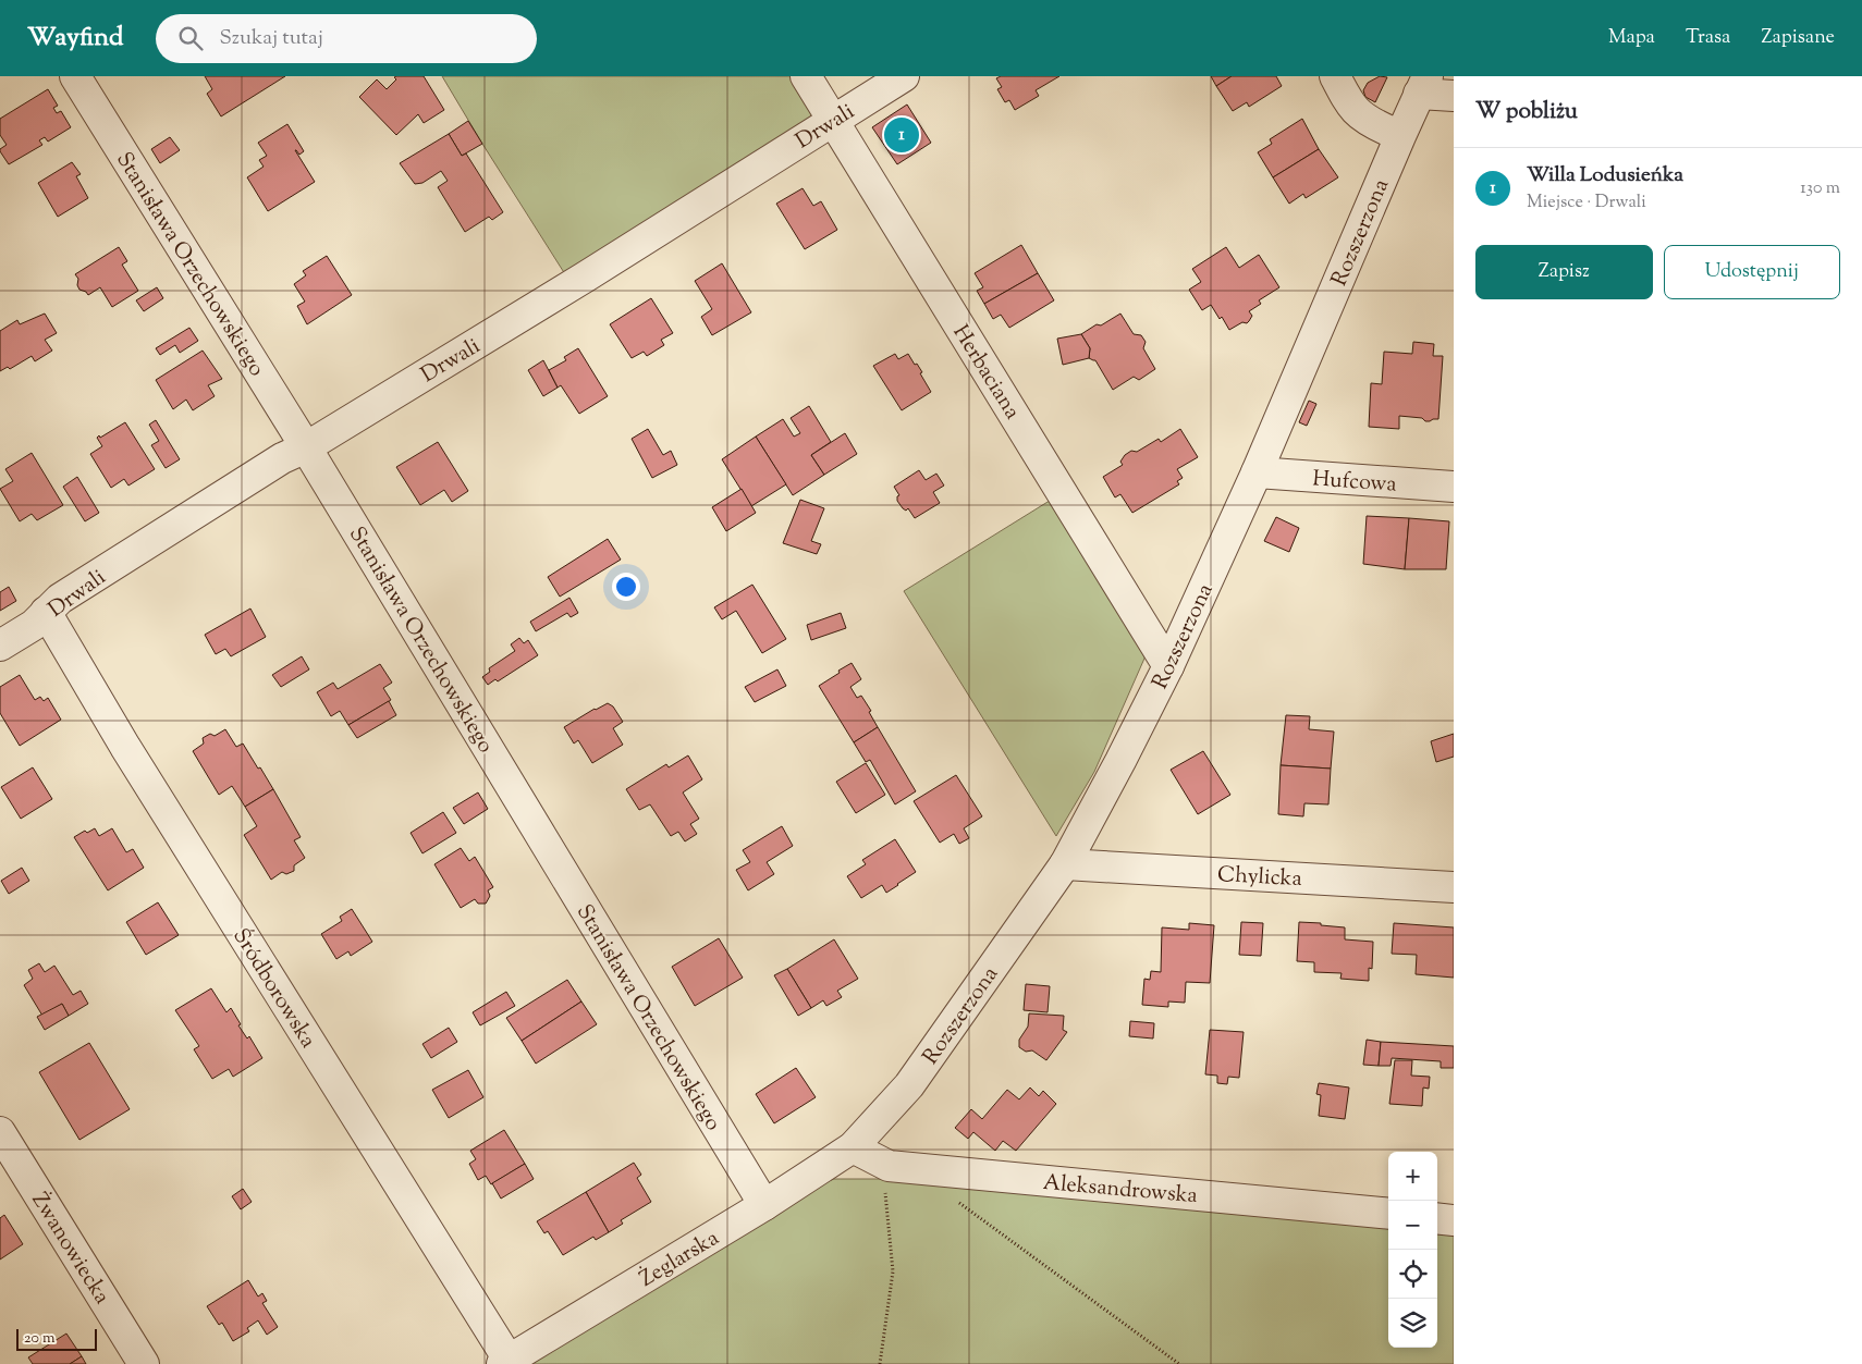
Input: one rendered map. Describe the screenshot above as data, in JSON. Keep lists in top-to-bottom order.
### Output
{
  "streets": {
    "street": [
      "Drwali",
      "Rozszerzona",
      "Stanisława Orzechowskiego",
      "Herbaciana",
      "Hufcowa",
      "Chylicka",
      "Śródborowska",
      "Aleksandrowska",
      "Żwanowiecka",
      "Żeglarska"
    ]
  },
  "crossings": [
    ["Drwali", "Stanisława Orzechowskiego"],
    ["Drwali", "Herbaciana"],
    ["Drwali", "Śródborowska"],
    ["Rozszerzona", "Herbaciana"],
    ["Rozszerzona", "Hufcowa"],
    ["Rozszerzona", "Chylicka"],
    ["Rozszerzona", "Aleksandrowska"],
    ["Rozszerzona", "Żeglarska"],
    ["Stanisława Orzechowskiego", "Żeglarska"],
    ["Śródborowska", "Żeglarska"],
    ["Aleksandrowska", "Żeglarska"]
  ],
  "scale_bar": "20 m",
  "page": {
    "header": "Wayfind",
    "search": "Szukaj tutaj",
    "nav": ["Mapa", "Trasa", "Zapisane"],
    "heading": "W pobliżu",
    "pins": "1",
    "list": [
      {
        "mark": "1",
        "name": "Willa Lodusieńka",
        "note": "Miejsce · Drwali",
        "value": "130 m"
      }
    ],
    "buttons": ["Zapisz", "Udostępnij"],
    "map_buttons": ["+", "−"],
    "scale": "20 m"
  }
}
